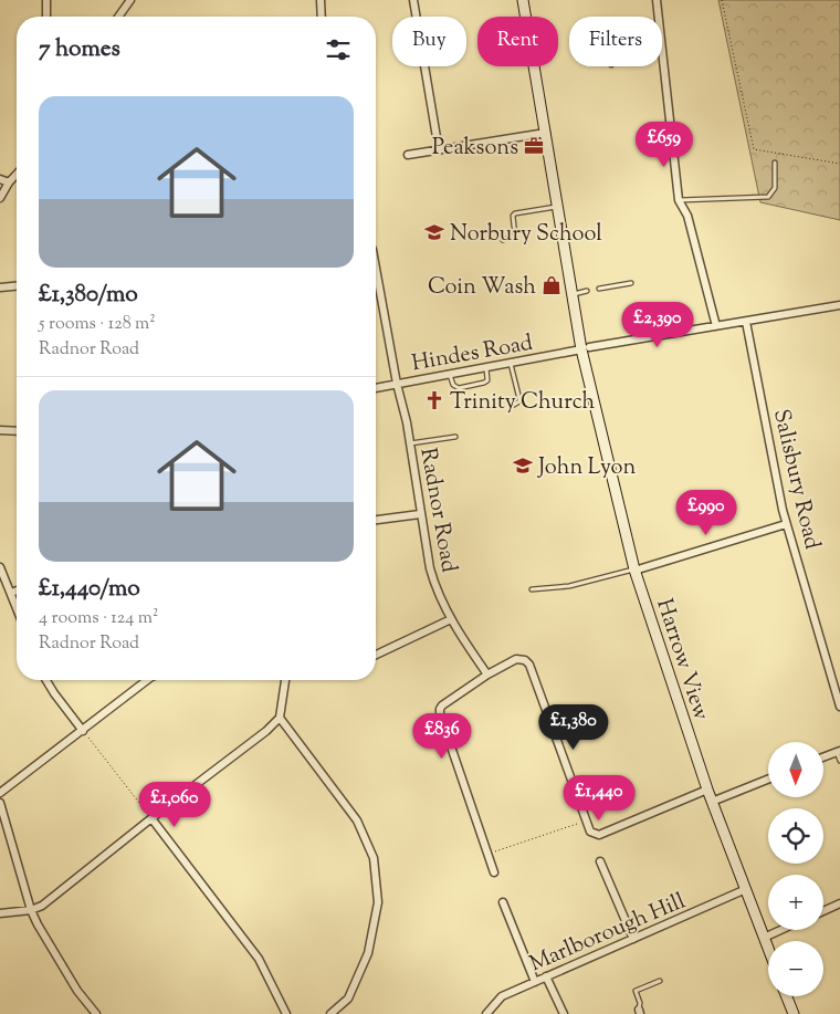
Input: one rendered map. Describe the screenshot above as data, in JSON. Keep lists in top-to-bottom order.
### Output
{
  "streets": {
    "street": [
      "Hindes Road",
      "Salisbury Road",
      "Radnor Road",
      "Harrow View",
      "Marlborough Hill"
    ]
  },
  "crossings": [
    ["Hindes Road", "Salisbury Road"],
    ["Hindes Road", "Radnor Road"],
    ["Hindes Road", "Harrow View"],
    ["Harrow View", "Marlborough Hill"]
  ],
  "places": {
    "office": ["Peaksons"],
    "school or university": ["Norbury School", "John Lyon"],
    "shop": ["Coin Wash"],
    "church": ["Trinity Church"]
  },
  "north": "bottom",
  "page": {
    "chip": ["Buy", "Rent", "Filters"],
    "heading": "7 homes",
    "list": [
      {
        "name": "£1,380/mo",
        "note": "5 rooms · 128 m² · Radnor Road"
      },
      {
        "name": "£1,440/mo",
        "note": "4 rooms · 124 m² · Radnor Road"
      }
    ],
    "price": [
      "£659",
      "£2,390",
      "£990",
      "£1,380",
      "£836",
      "£1,440",
      "£1,060"
    ],
    "map_buttons": ["+", "−"]
  }
}
